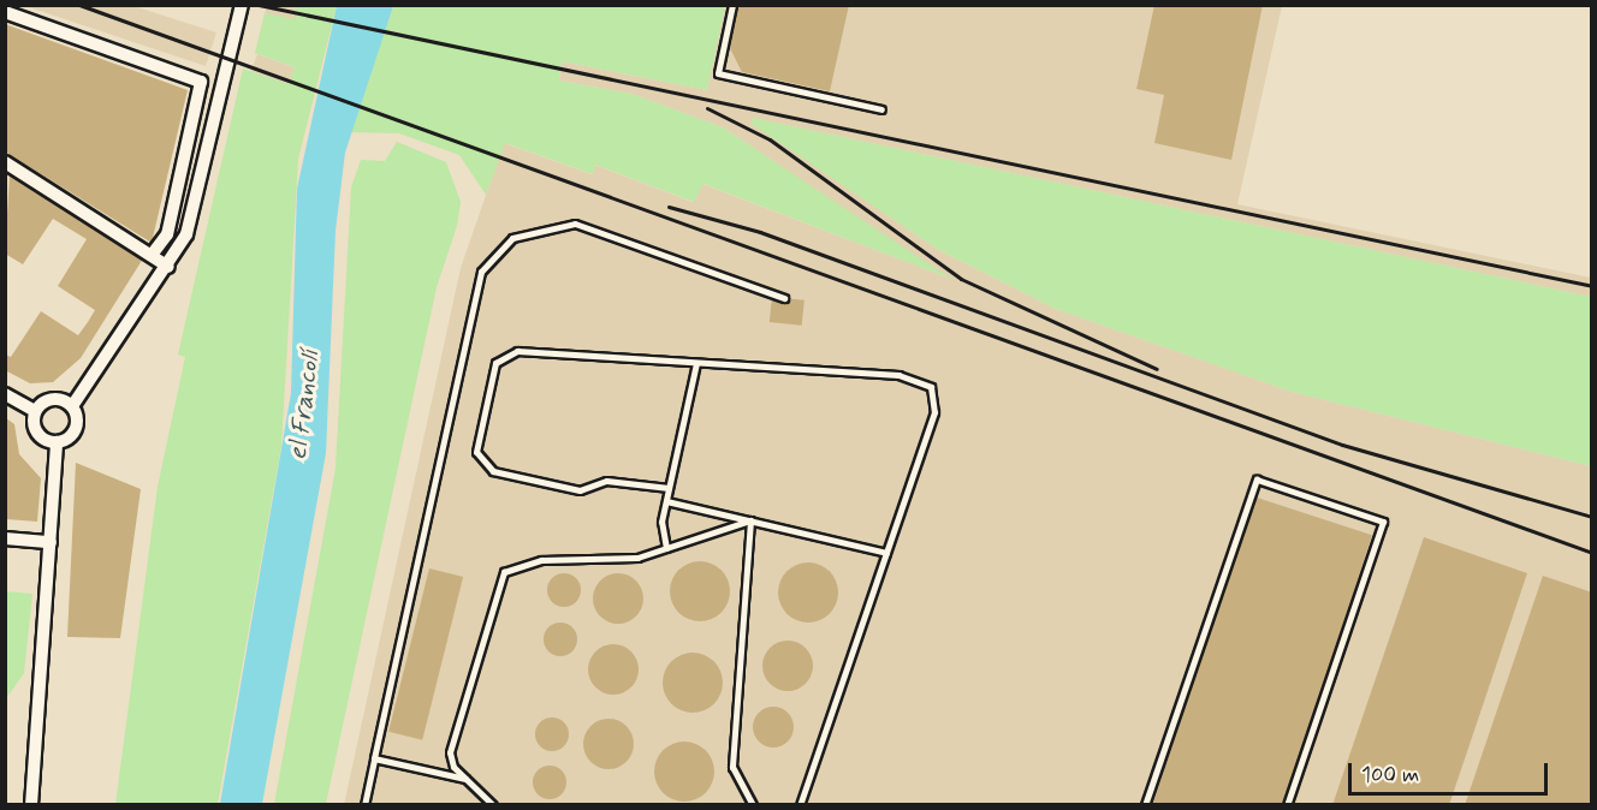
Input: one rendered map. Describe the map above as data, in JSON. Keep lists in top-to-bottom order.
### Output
{
  "water": ["el Francolí"],
  "scale_bar": "100 m"
}
